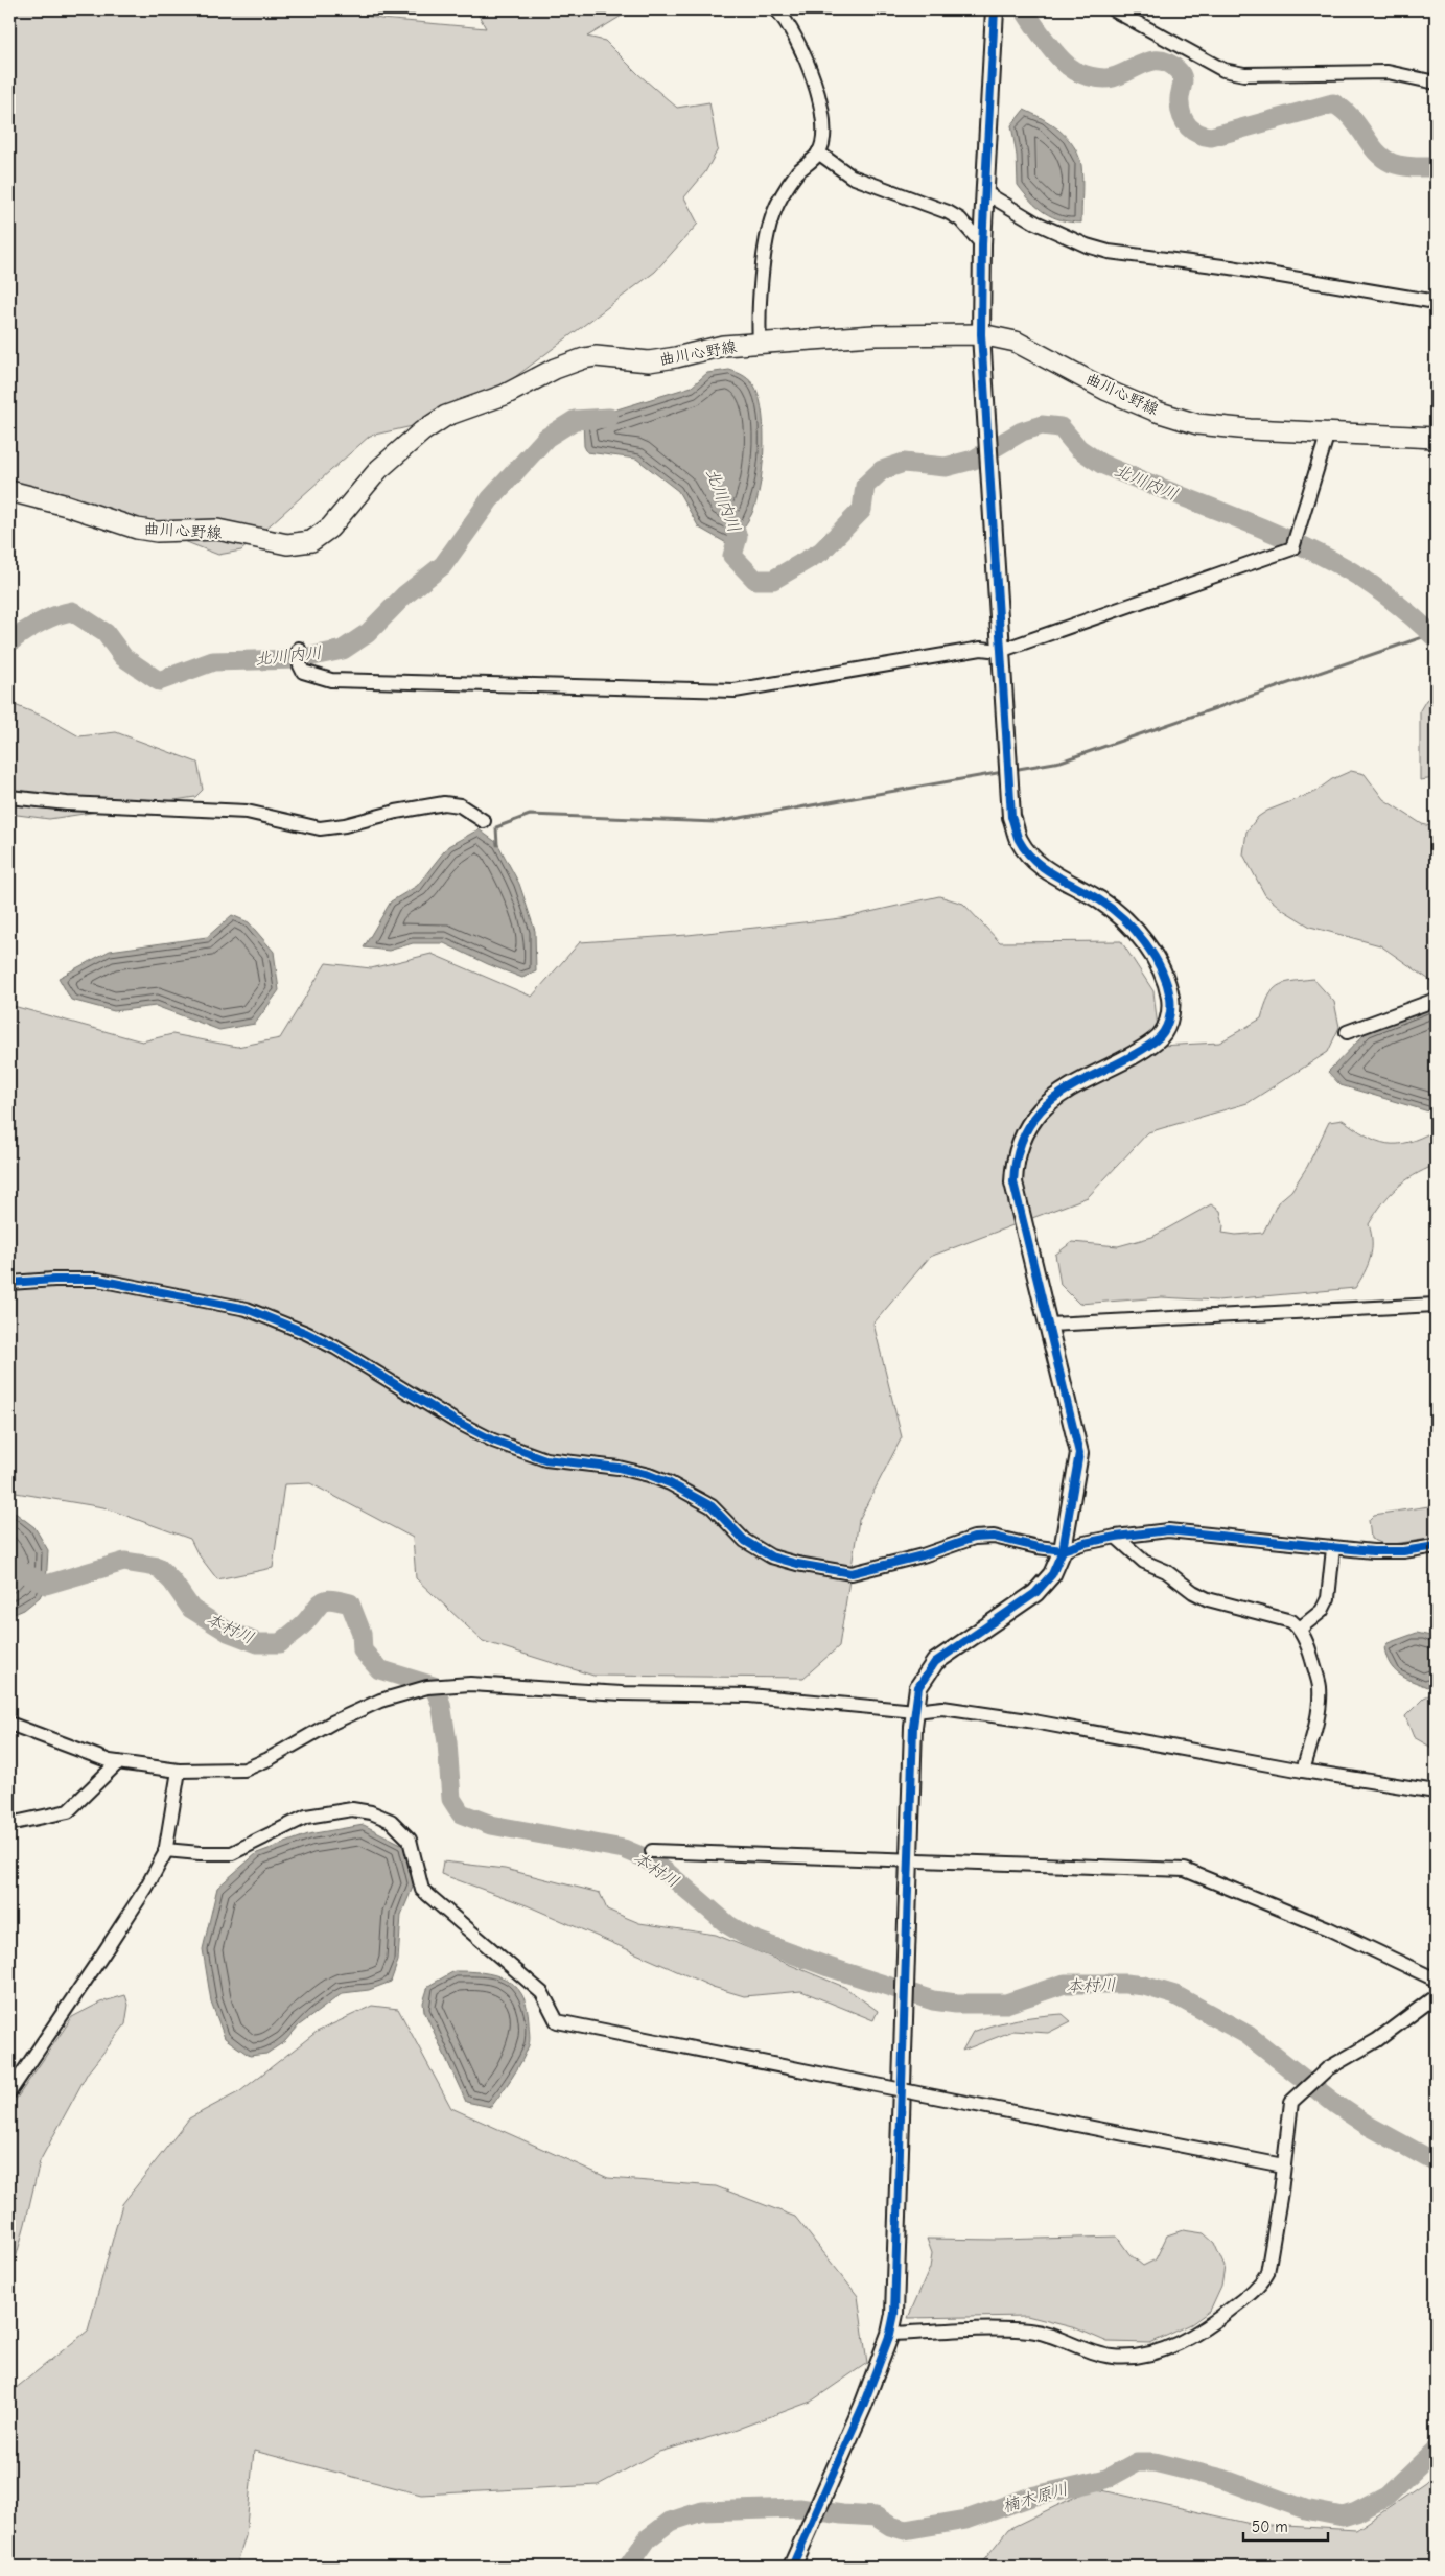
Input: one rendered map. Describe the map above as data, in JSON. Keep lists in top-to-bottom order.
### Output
{
  "streets": {
    "main road": ["曲川心野線"]
  },
  "water": ["北川内川", "本村川", "楠木原川"],
  "scale_bar": "50 m"
}
